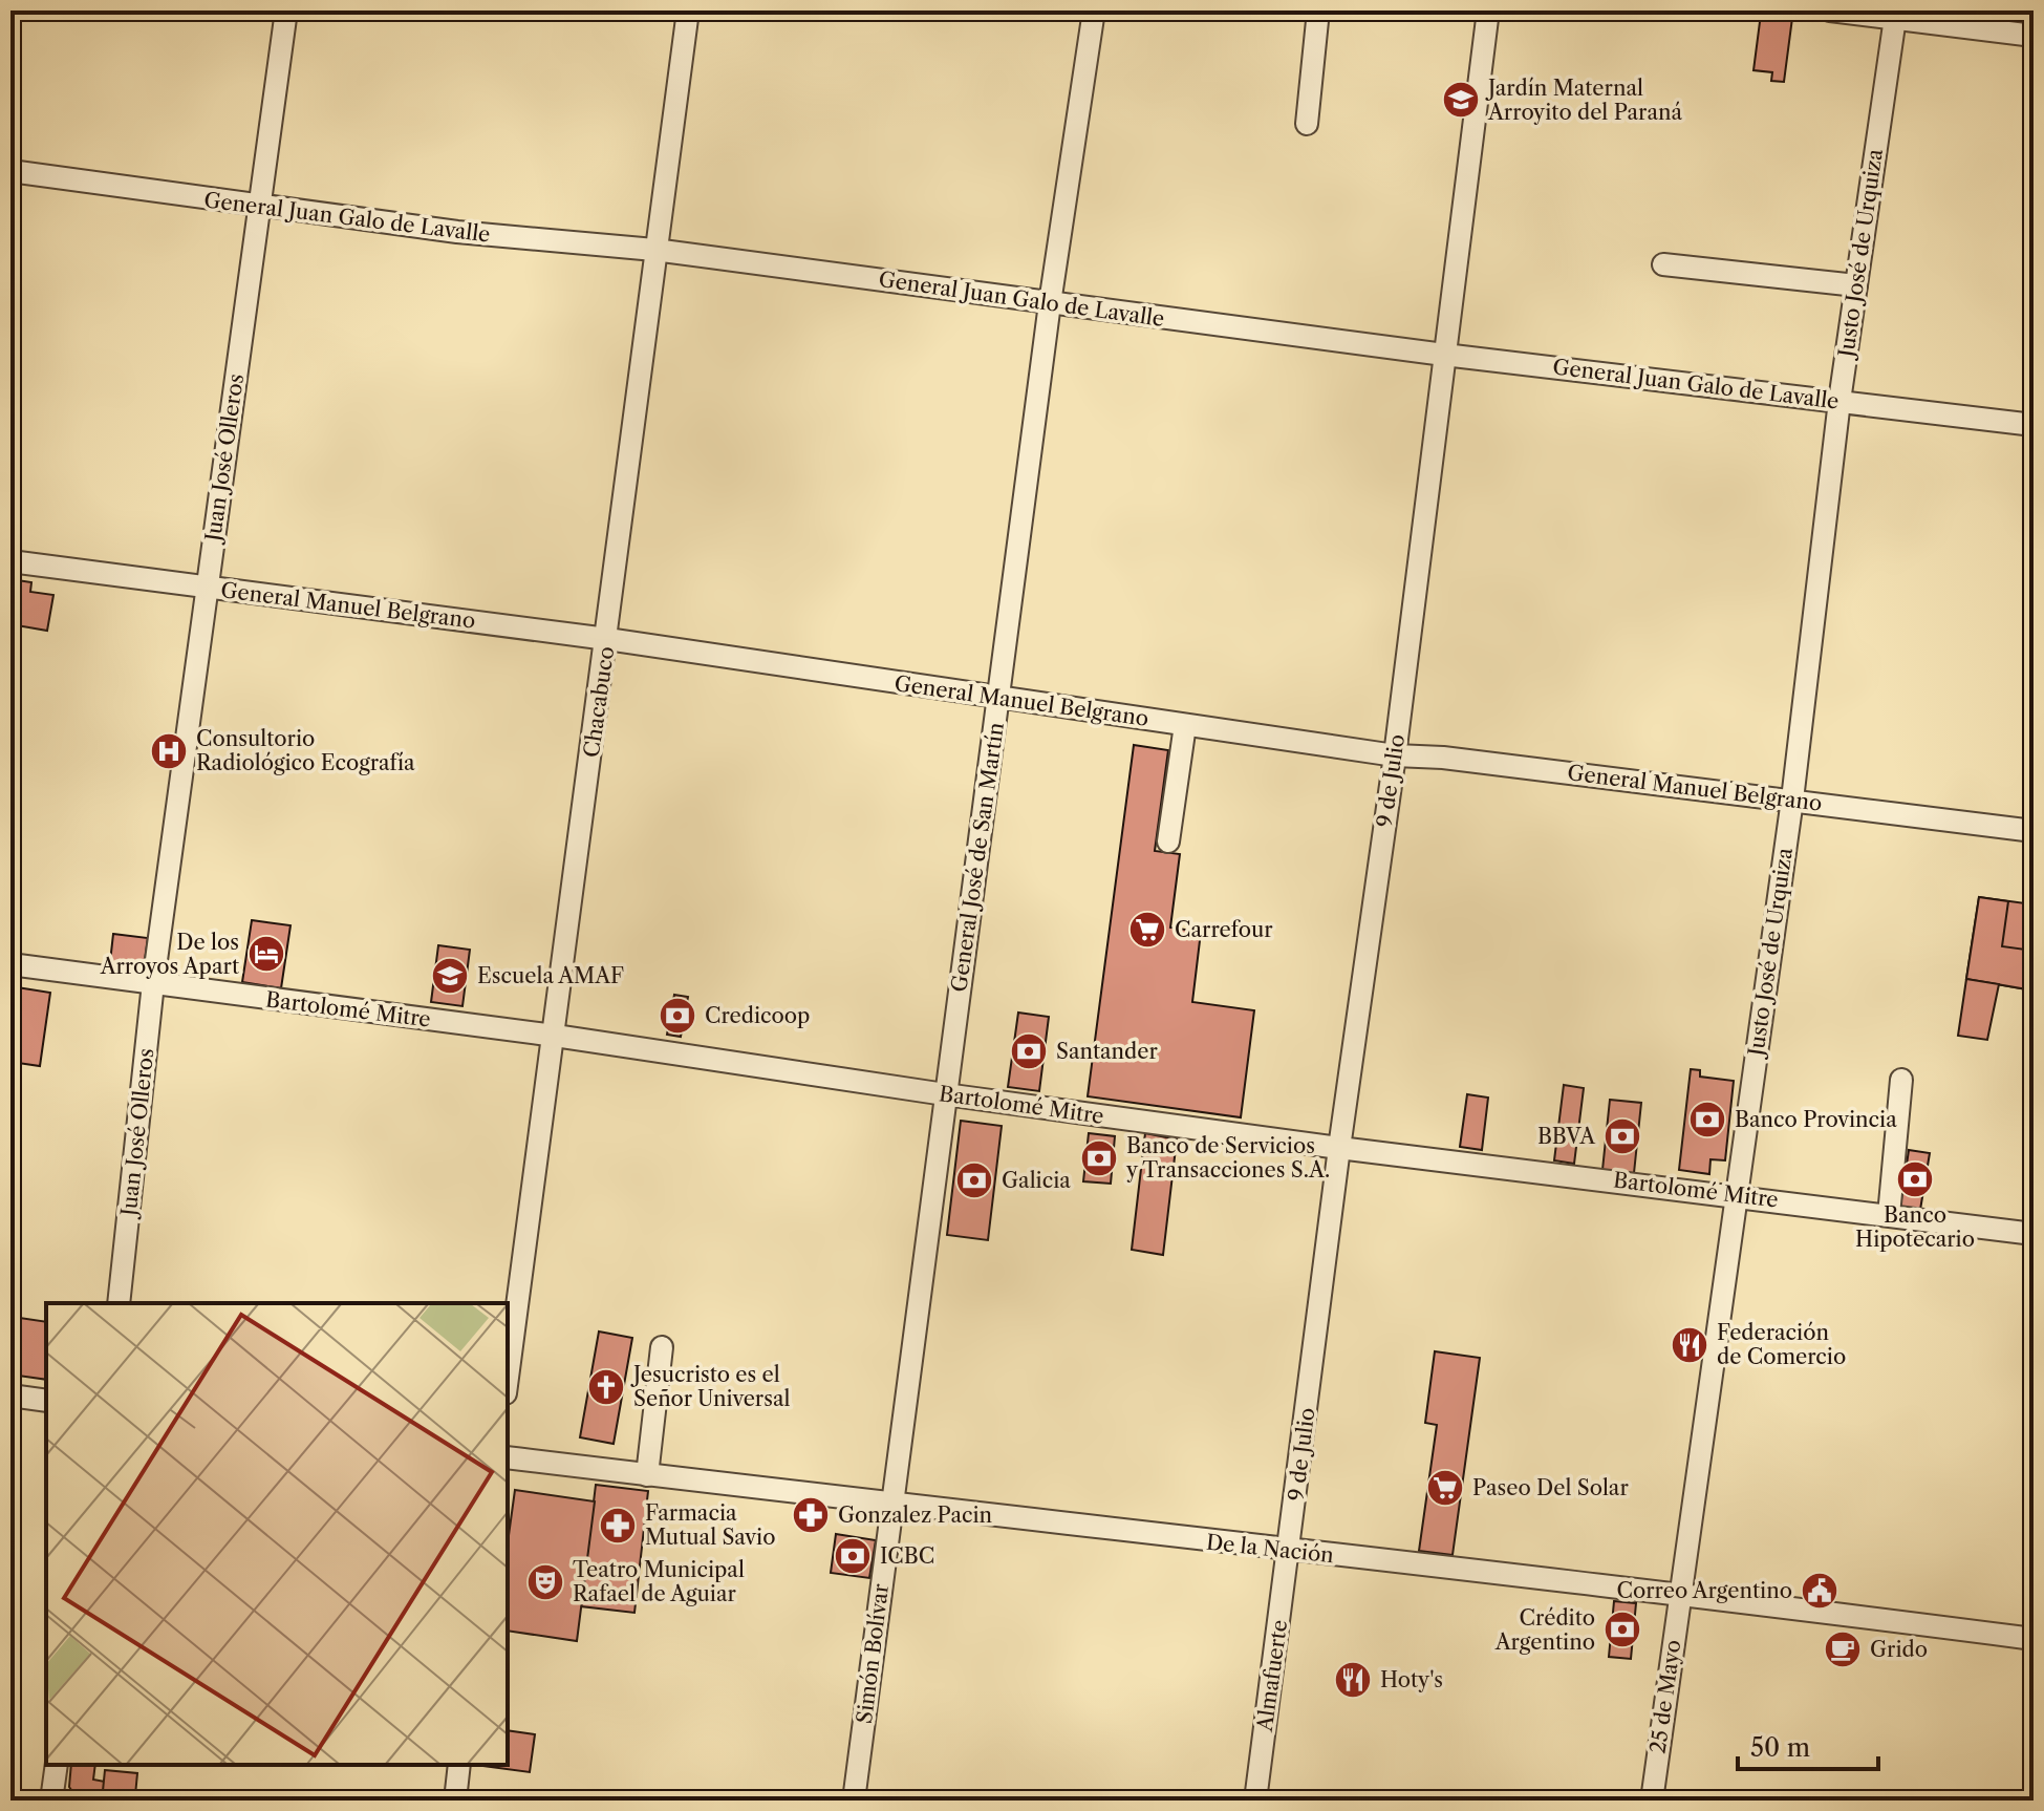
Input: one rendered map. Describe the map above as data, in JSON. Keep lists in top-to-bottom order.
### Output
{
  "streets": {
    "street": [
      "General Juan Galo de Lavalle",
      "Justo José de Urquiza",
      "Juan José Olleros",
      "General Manuel Belgrano",
      "Chacabuco",
      "9 de Julio",
      "General José de San Martín",
      "Bartolomé Mitre",
      "De la Nación",
      "Simón Bolívar",
      "Almafuerte",
      "25 de Mayo"
    ]
  },
  "crossings": [
    ["General Juan Galo de Lavalle", "Justo José de Urquiza"],
    ["General Juan Galo de Lavalle", "Juan José Olleros"],
    ["General Juan Galo de Lavalle", "Chacabuco"],
    ["General Juan Galo de Lavalle", "9 de Julio"],
    ["General Juan Galo de Lavalle", "General José de San Martín"],
    ["Justo José de Urquiza", "General Manuel Belgrano"],
    ["Justo José de Urquiza", "Bartolomé Mitre"],
    ["Justo José de Urquiza", "De la Nación"],
    ["Justo José de Urquiza", "25 de Mayo"],
    ["Juan José Olleros", "General Manuel Belgrano"],
    ["Juan José Olleros", "Bartolomé Mitre"],
    ["General Manuel Belgrano", "Chacabuco"],
    ["General Manuel Belgrano", "9 de Julio"],
    ["General Manuel Belgrano", "General José de San Martín"],
    ["Chacabuco", "Bartolomé Mitre"],
    ["9 de Julio", "Bartolomé Mitre"],
    ["9 de Julio", "De la Nación"],
    ["9 de Julio", "Almafuerte"],
    ["General José de San Martín", "Bartolomé Mitre"],
    ["General José de San Martín", "De la Nación"],
    ["General José de San Martín", "Simón Bolívar"],
    ["De la Nación", "Simón Bolívar"],
    ["De la Nación", "Almafuerte"],
    ["De la Nación", "25 de Mayo"]
  ],
  "places": {
    "school or university": ["Jardín Maternal Arroyito del Paraná", "Escuela AMAF"],
    "hospital": ["Consultorio Radiológico Ecografía"],
    "supermarket": ["Carrefour", "Paseo Del Solar"],
    "hotel": ["De los Arroyos Apart"],
    "bank": [
      "Credicoop",
      "Santander",
      "Banco Provincia",
      "BBVA",
      "Banco de Servicios y Transacciones S.A.",
      "Banco Hipotecario",
      "Galicia",
      "ICBC",
      "Crédito Argentino"
    ],
    "restaurant": ["Federación de Comercio", "Hoty's"],
    "church": ["Jesucristo es el Señor Universal"],
    "pharmacy": ["Gonzalez Pacin", "Farmacia Mutual Savio"],
    "theatre": ["Teatro Municipal Rafael de Aguiar"],
    "public building": ["Correo Argentino"],
    "cafe": ["Grido"]
  },
  "scale_bar": "50 m"
}
